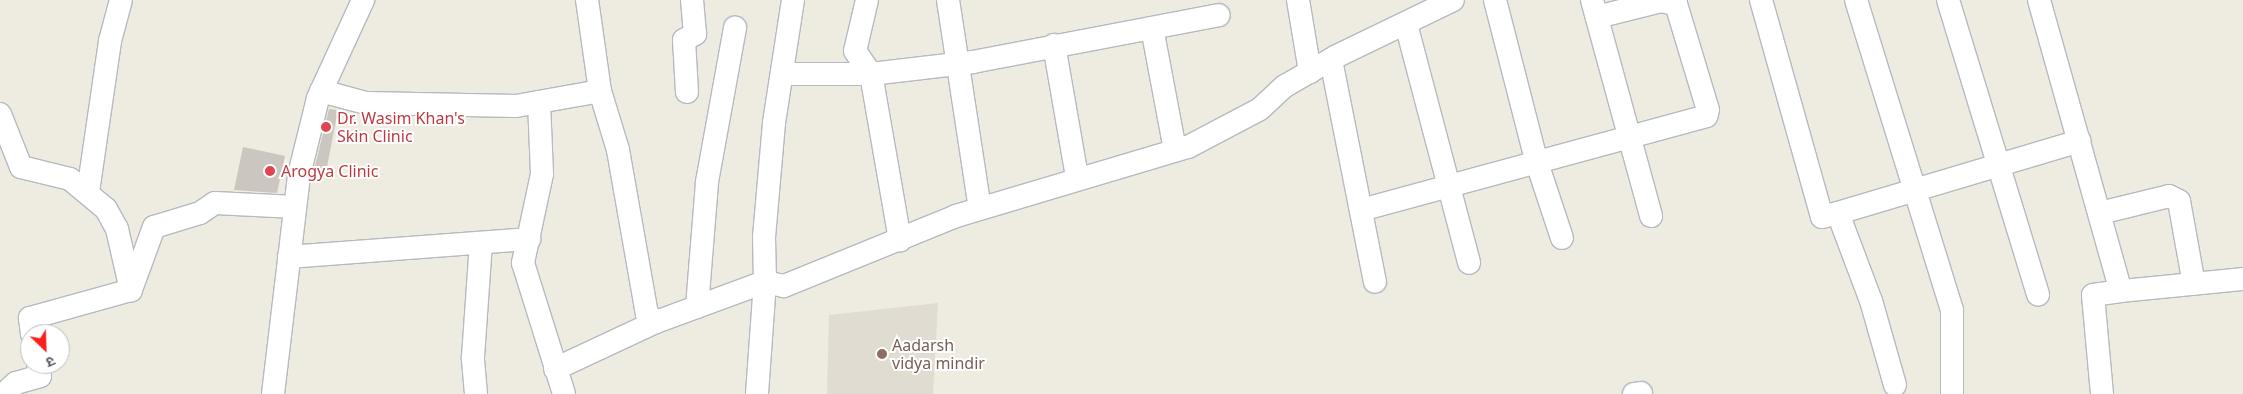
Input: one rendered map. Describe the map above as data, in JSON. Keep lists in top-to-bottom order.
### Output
{
  "places": ["Dr. Wasim Khan's Skin Clinic", "Arogya Clinic", "Aadarsh vidya mindir"],
  "north": "bottom right"
}
